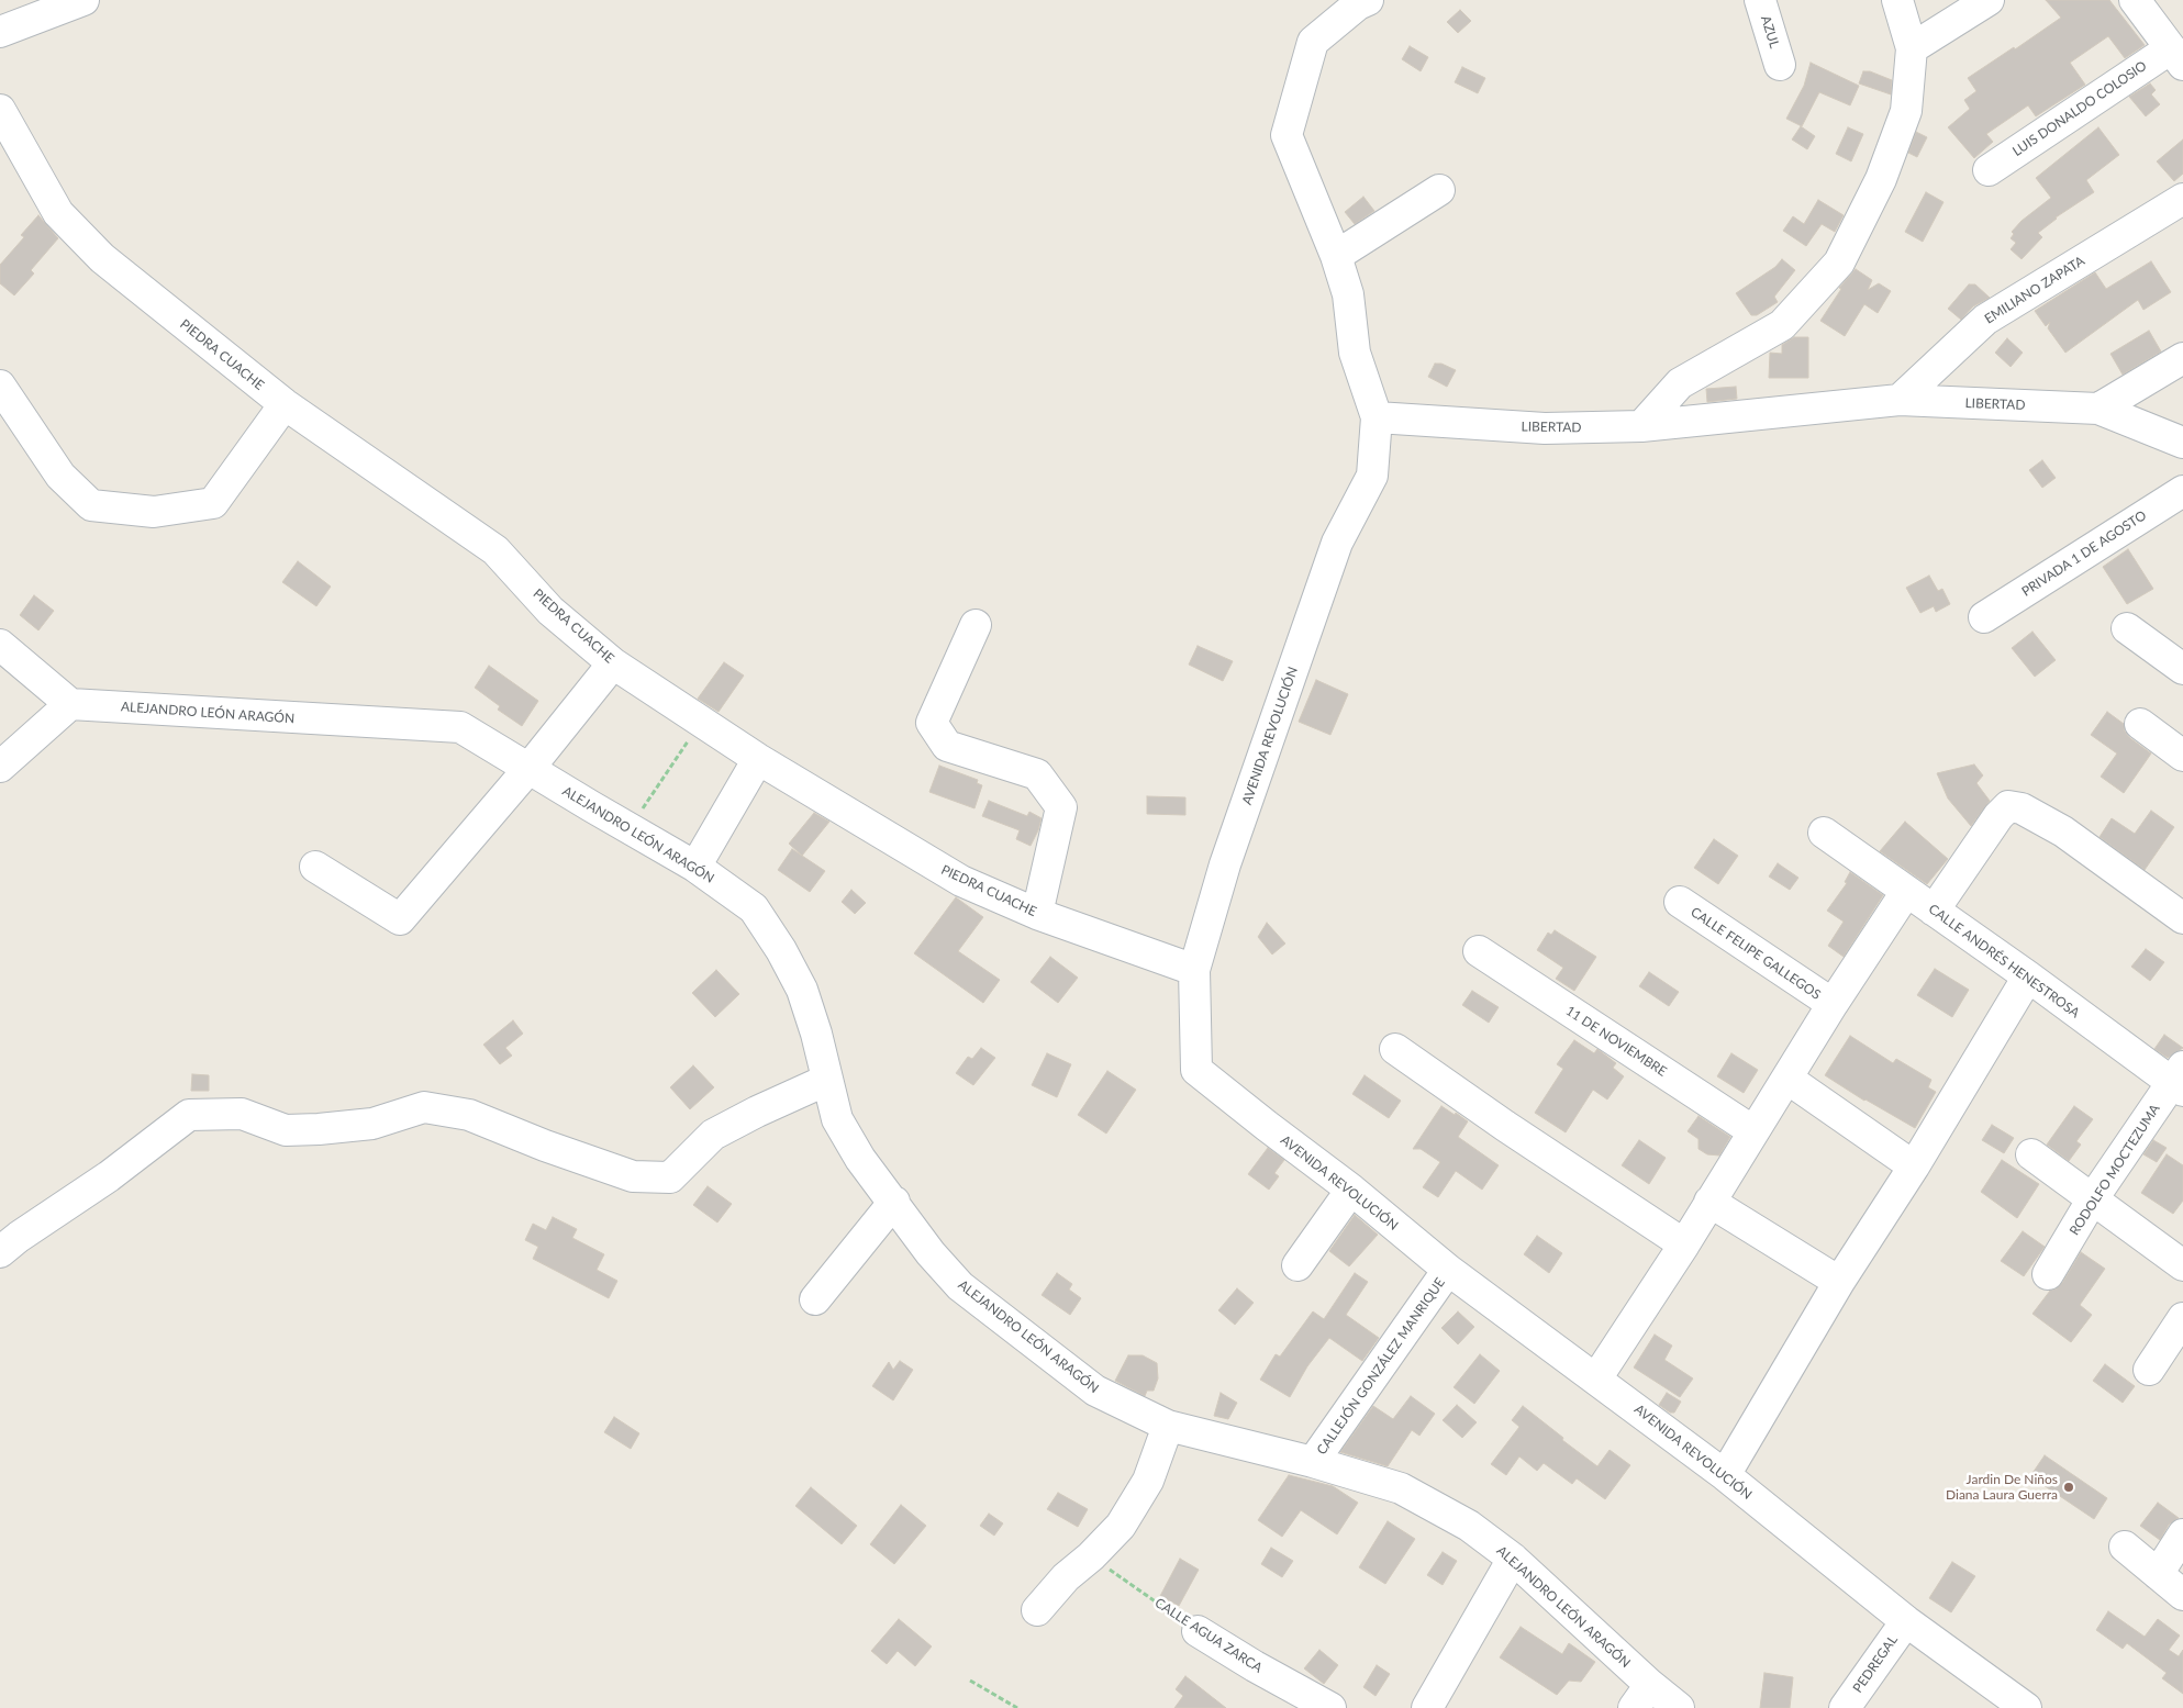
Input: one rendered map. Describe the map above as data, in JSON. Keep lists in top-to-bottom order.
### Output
{
  "streets": {
    "street": [
      "AZUL",
      "LUIS DONALDO COLOSIO",
      "EMILIANO ZAPATA",
      "PIEDRA CUACHE",
      "LIBERTAD",
      "PRIVADA 1 DE AGOSTO",
      "ALEJANDRO LEÓN ARAGÓN",
      "AVENIDA REVOLUCIÓN",
      "CALLE FELIPE GALLEGOS",
      "CALLE ANDRÉS HENESTROSA",
      "11 DE NOVIEMBRE",
      "RODOLFO MOCTEZUMA",
      "CALLEJÓN GONZÁLEZ MANRIQUE",
      "CALLE AGUA ZARCA",
      "PEDREGAL"
    ]
  },
  "crossings": [
    ["EMILIANO ZAPATA", "LIBERTAD"],
    ["PIEDRA CUACHE", "AVENIDA REVOLUCIÓN"],
    ["LIBERTAD", "AVENIDA REVOLUCIÓN"],
    ["ALEJANDRO LEÓN ARAGÓN", "CALLEJÓN GONZÁLEZ MANRIQUE"],
    ["AVENIDA REVOLUCIÓN", "CALLEJÓN GONZÁLEZ MANRIQUE"],
    ["AVENIDA REVOLUCIÓN", "PEDREGAL"],
    ["CALLE ANDRÉS HENESTROSA", "RODOLFO MOCTEZUMA"]
  ],
  "places": ["Jardin De Niños Diana Laura Guerra"]
}
